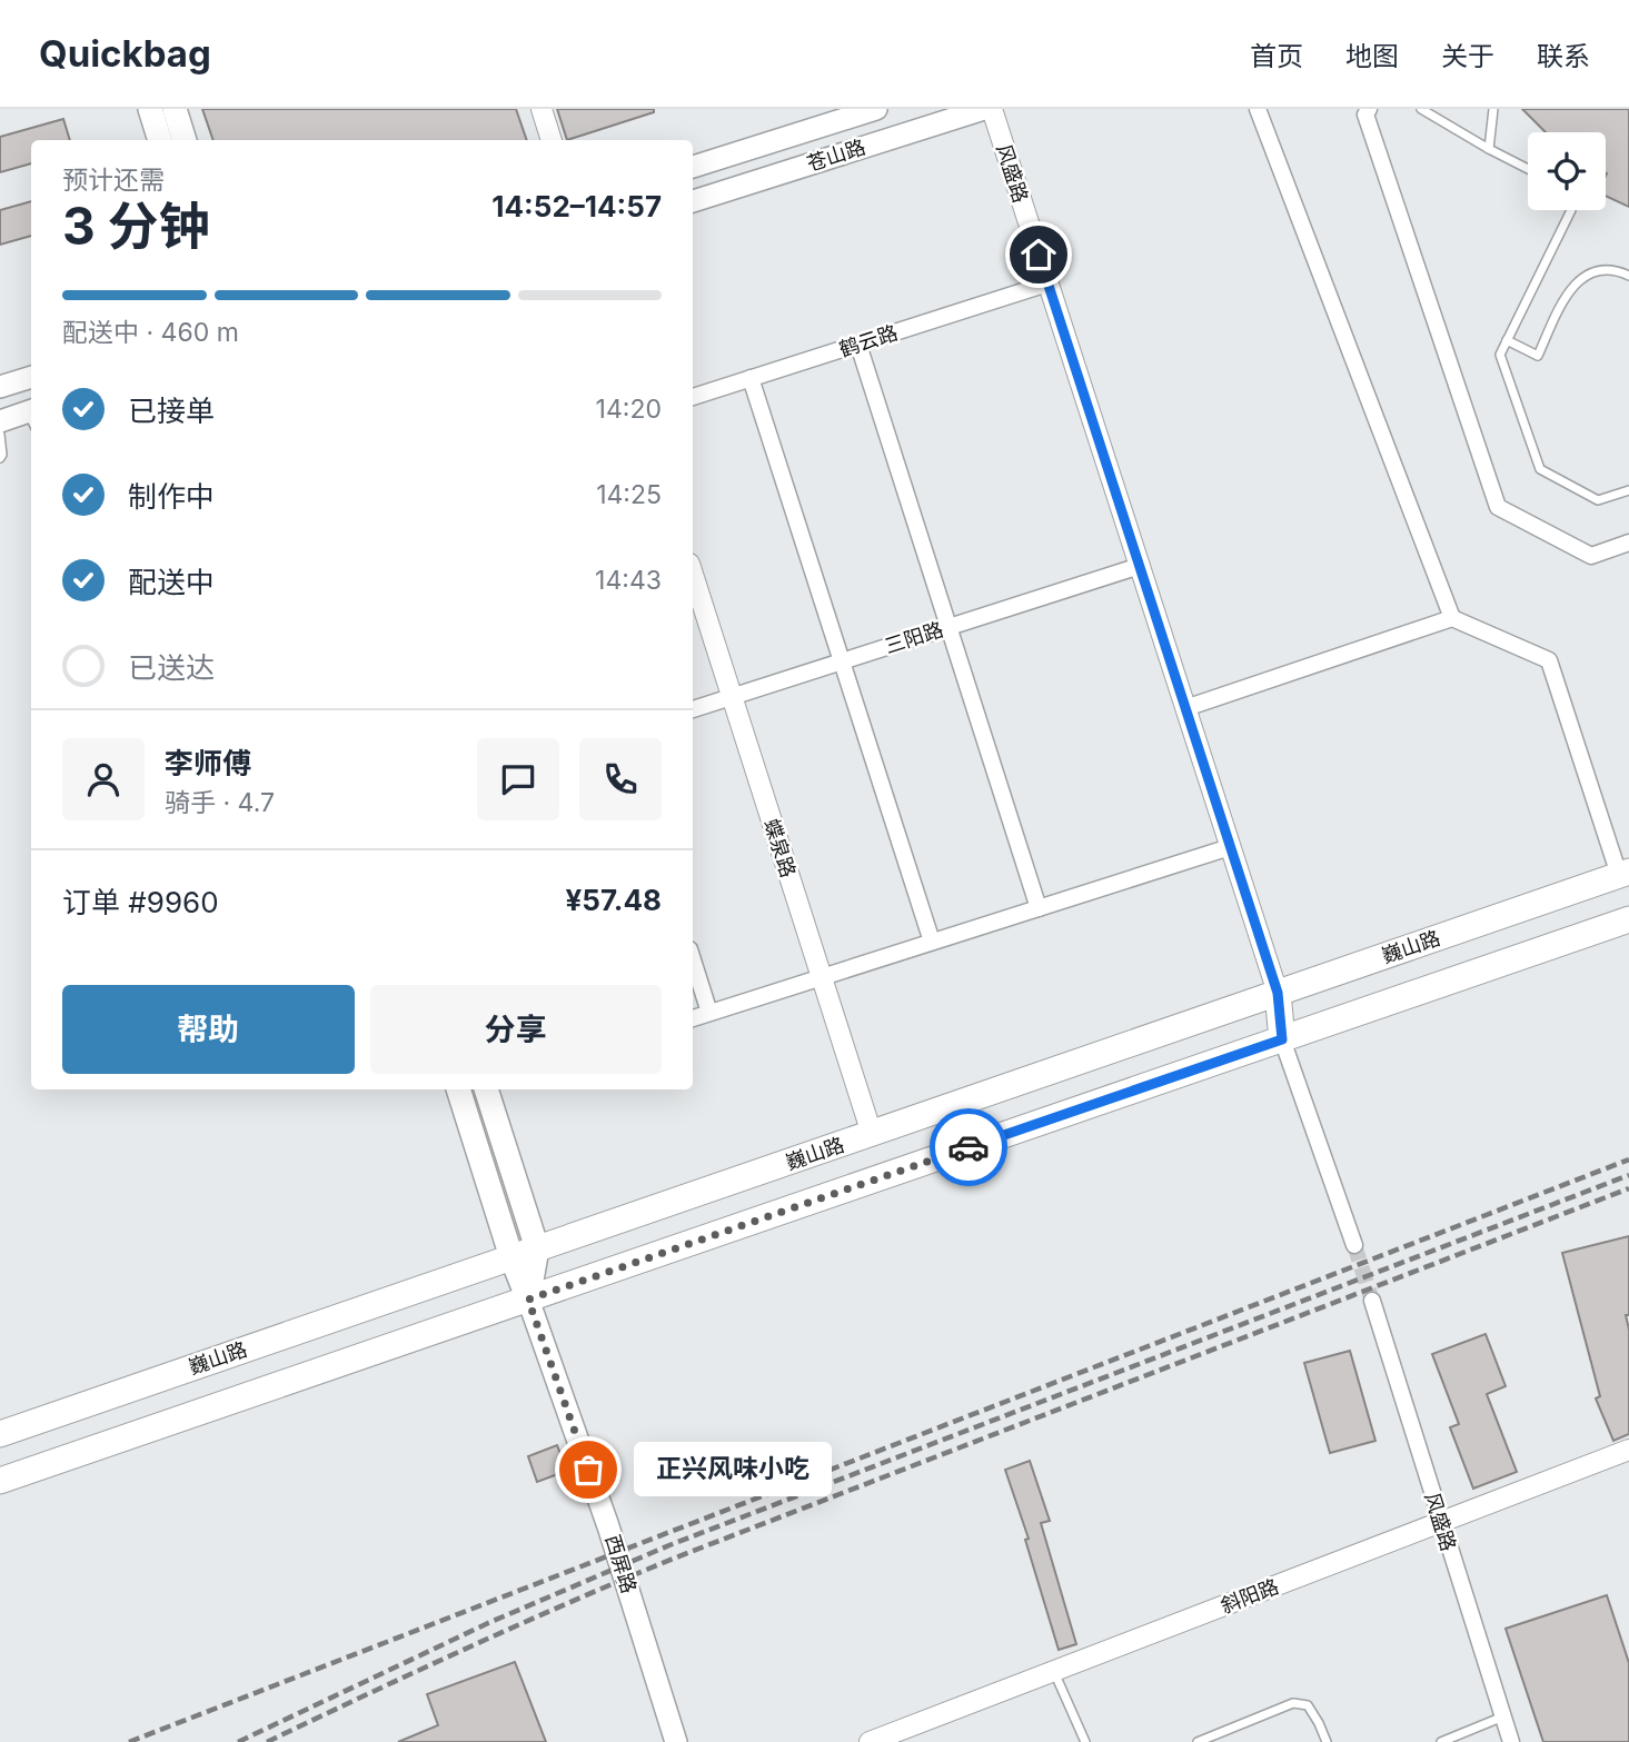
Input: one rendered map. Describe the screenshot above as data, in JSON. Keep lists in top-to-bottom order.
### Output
{
  "streets": {
    "highway": ["巍山路"],
    "main road": ["苍山路", "西屏路"],
    "street": [
      "风盛路",
      "鹤云路",
      "三阳路",
      "蝶泉路",
      "斜阳路"
    ]
  },
  "crossings": [
    ["风盛路", "鹤云路"],
    ["风盛路", "三阳路"],
    ["风盛路", "巍山路"],
    ["风盛路", "斜阳路"],
    ["三阳路", "蝶泉路"],
    ["蝶泉路", "巍山路"],
    ["巍山路", "西屏路"]
  ],
  "places": ["正兴风味小吃"],
  "page": {
    "header": "Quickbag",
    "nav": [
      "首页",
      "地图",
      "关于",
      "联系"
    ],
    "heading": ["3 分钟", "预计还需", "14:52–14:57"],
    "panel": [
      "李师傅",
      "骑手 · 4.7",
      "订单 #9960",
      "¥57.48"
    ],
    "bar": "配送中 · 460 m",
    "list": [
      ["已接单", "14:20"],
      ["制作中", "14:25"],
      ["配送中", "14:43"],
      "已送达"
    ],
    "buttons": ["帮助", "分享"],
    "bubble": "正兴风味小吃"
  }
}
